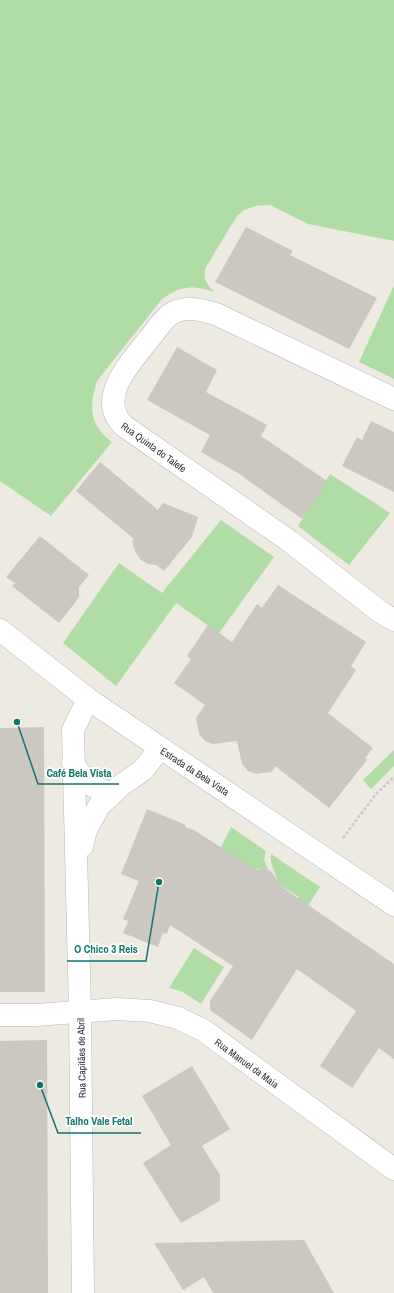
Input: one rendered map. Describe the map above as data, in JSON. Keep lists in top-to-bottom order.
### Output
{
  "streets": {
    "street": [
      "Rua Quinta do Talefe",
      "Estrada da Bela Vista",
      "Rua Capitães de Abril",
      "Rua Manuel da Maia"
    ]
  },
  "crossings": [
    ["Estrada da Bela Vista", "Rua Capitães de Abril"],
    ["Rua Capitães de Abril", "Rua Manuel da Maia"]
  ],
  "places": ["Café Bela Vista", "O Chico 3 Reis", "Talho Vale Fetal"]
}
